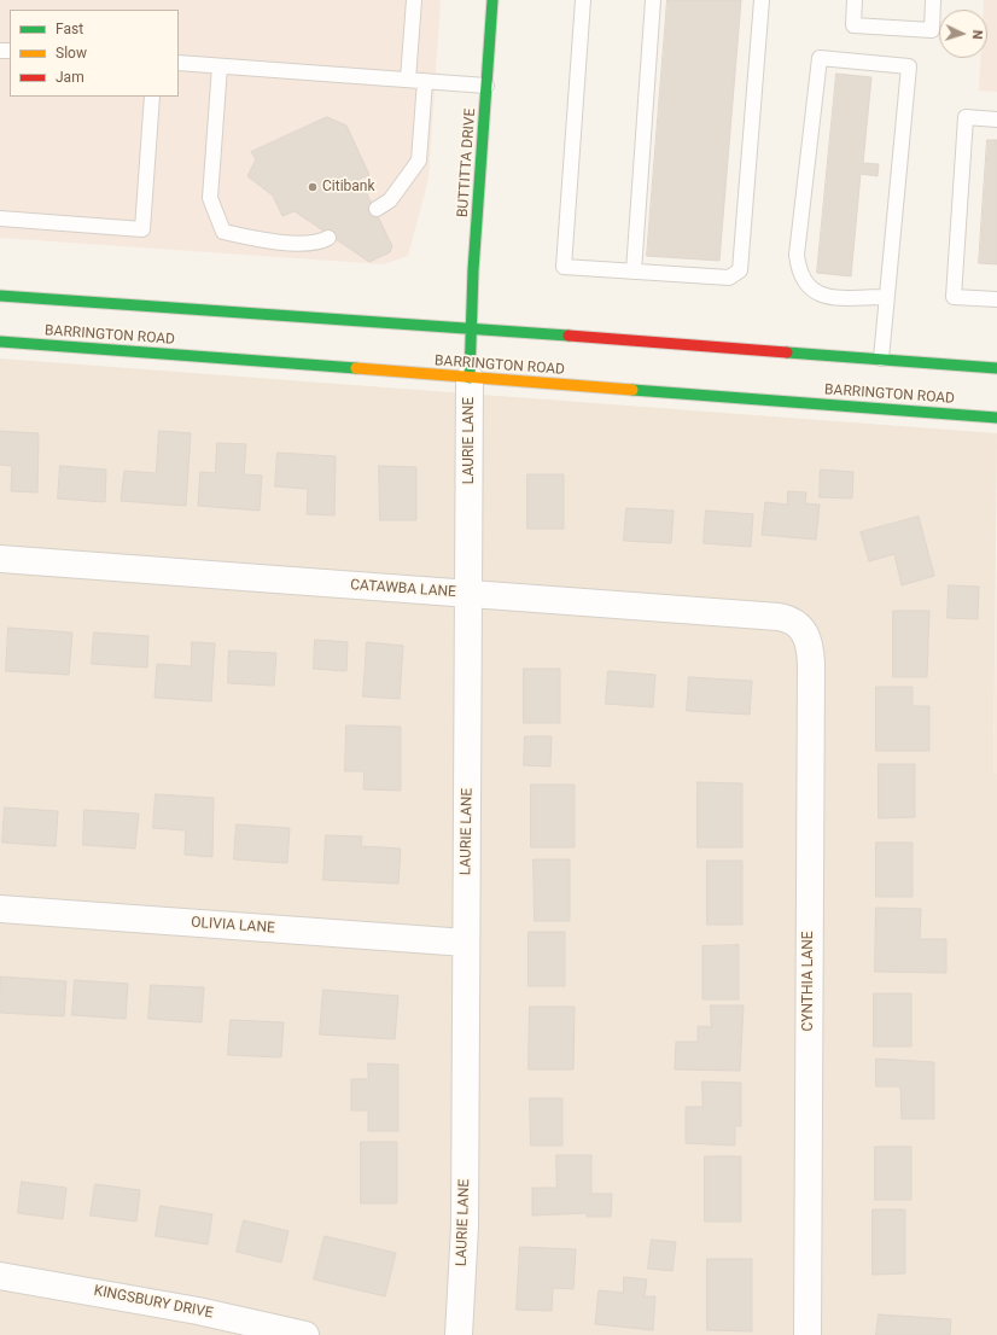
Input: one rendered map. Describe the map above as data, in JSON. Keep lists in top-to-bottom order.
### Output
{
  "streets": {
    "main road": ["BUTTITTA DRIVE", "BARRINGTON ROAD", "LAURIE LANE"],
    "street": [
      "CATAWBA LANE",
      "OLIVIA LANE",
      "CYNTHIA LANE",
      "KINGSBURY DRIVE"
    ]
  },
  "crossings": [
    ["BUTTITTA DRIVE", "LAURIE LANE"],
    ["BARRINGTON ROAD", "LAURIE LANE"],
    ["LAURIE LANE", "CATAWBA LANE"],
    ["LAURIE LANE", "OLIVIA LANE"],
    ["CATAWBA LANE", "CYNTHIA LANE"]
  ],
  "places": ["Citibank"],
  "legend": ["Fast", "Slow", "Jam"],
  "north": "right"
}
